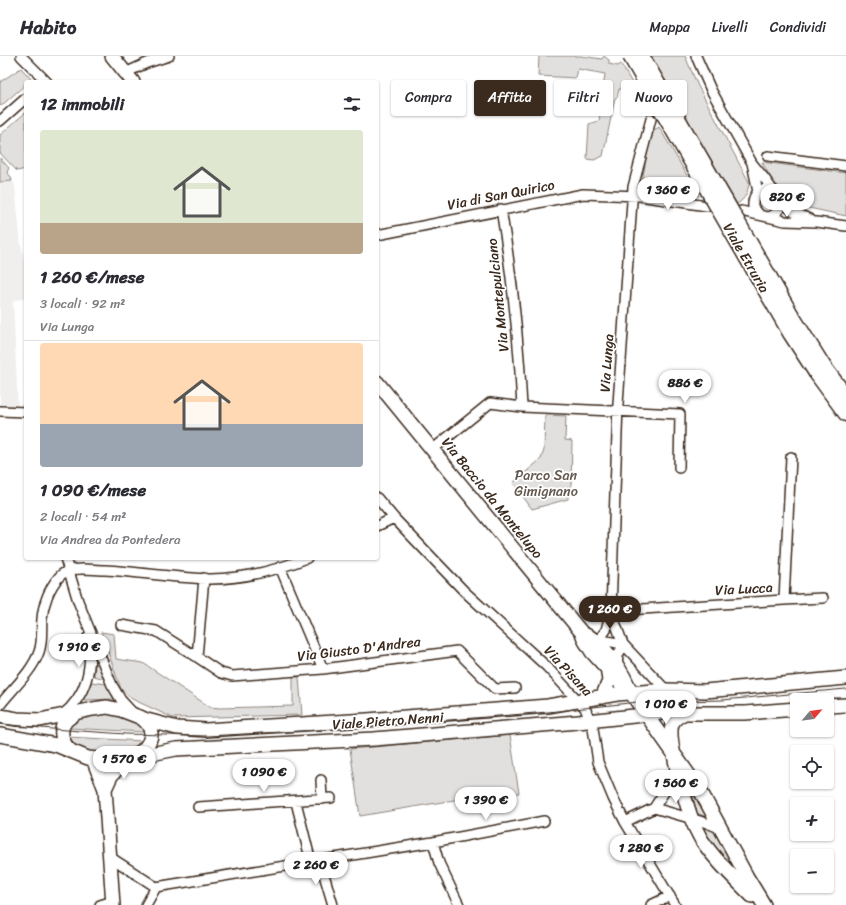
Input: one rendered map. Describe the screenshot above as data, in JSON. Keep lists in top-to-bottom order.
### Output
{
  "streets": {
    "main road": ["Viale Etruria", "Via Baccio da Montelupo", "Viale Pietro Nenni"],
    "street": [
      "Via di San Quirico",
      "Via Montepulciano",
      "Via Lunga",
      "Via Lucca",
      "Via Giusto D'Andrea",
      "Via Pisana"
    ]
  },
  "crossings": [
    ["Via di San Quirico", "Via Montepulciano"],
    ["Via di San Quirico", "Via Lunga"],
    ["Via Lunga", "Via Baccio da Montelupo"],
    ["Via Lunga", "Via Lucca"],
    ["Via Baccio da Montelupo", "Viale Pietro Nenni"],
    ["Via Pisana", "Viale Pietro Nenni"]
  ],
  "parks": ["Parco San Gimignano"],
  "north": "top right",
  "page": {
    "header": "Habito",
    "nav": ["Mappa", "Livelli", "Condividi"],
    "chip": [
      "Compra",
      "Affitta",
      "Filtri",
      "Nuovo"
    ],
    "heading": "12 immobili",
    "list": [
      {
        "name": "1 260 €/mese",
        "note": "3 locali · 92 m² · Via Lunga"
      },
      {
        "name": "1 090 €/mese",
        "note": "2 locali · 54 m² · Via Andrea da Pontedera"
      }
    ],
    "price": [
      "1 360 €",
      "820 €",
      "886 €",
      "1 260 €",
      "1 910 €",
      "1 010 €",
      "1 570 €",
      "1 090 €",
      "1 560 €",
      "1 390 €",
      "1 280 €",
      "2 260 €"
    ],
    "map_buttons": ["+", "−"]
  }
}
